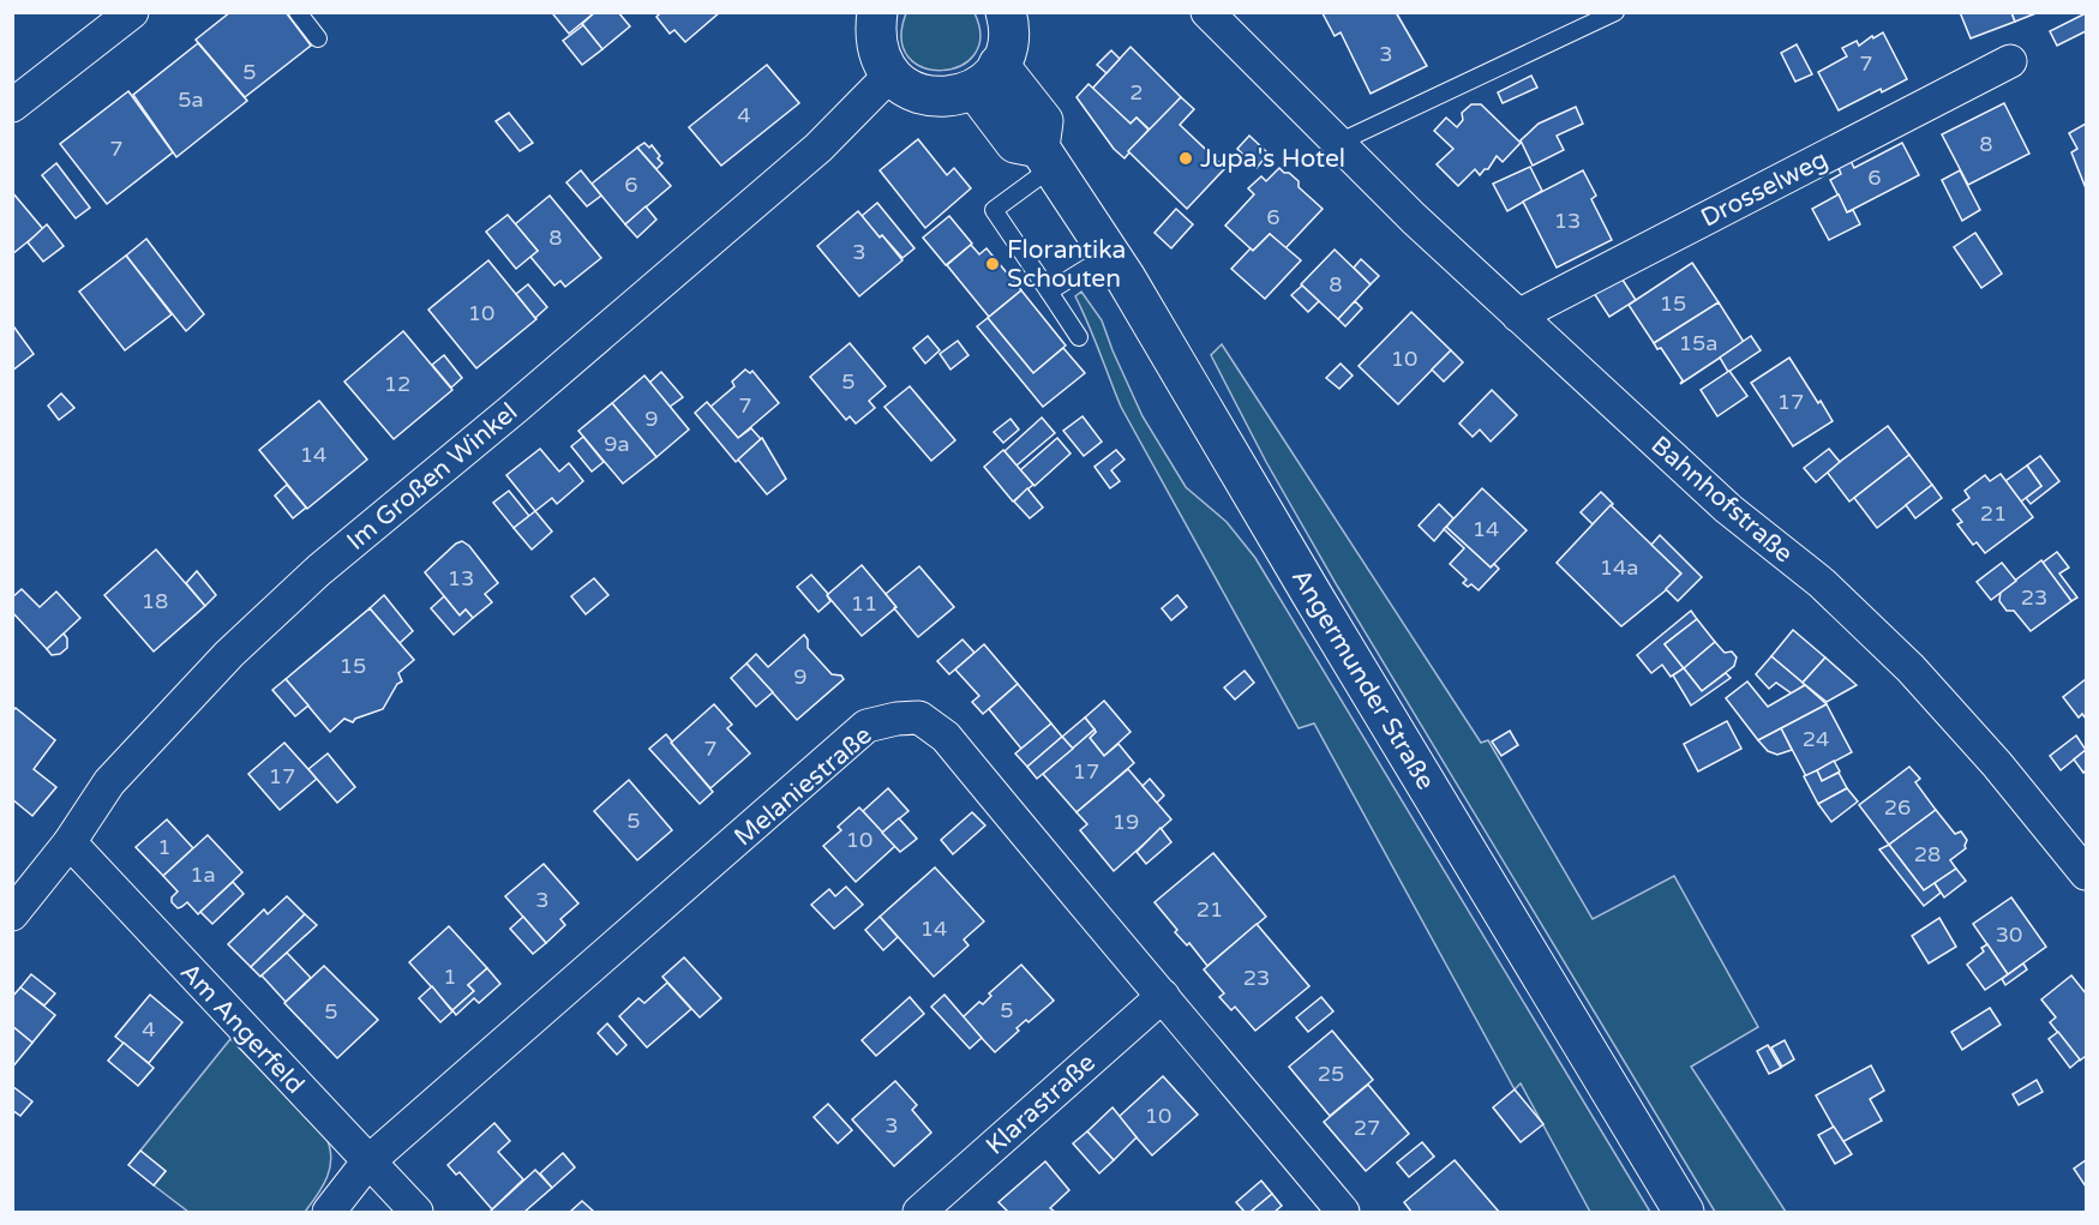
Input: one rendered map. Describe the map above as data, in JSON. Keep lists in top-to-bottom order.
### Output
{
  "streets": {
    "main road": ["Angermunder Straße"],
    "street": [
      "Drosselweg",
      "Im Großen Winkel",
      "Bahnhofstraße",
      "Melaniestraße",
      "Am Angerfeld",
      "Klarastraße"
    ]
  },
  "crossings": [
    ["Drosselweg", "Bahnhofstraße"],
    ["Im Großen Winkel", "Am Angerfeld"],
    ["Melaniestraße", "Am Angerfeld"],
    ["Melaniestraße", "Klarastraße"]
  ],
  "places": ["Jupa's Hotel", "Florantika Schouten"],
  "house_numbers": [
    "3",
    "7",
    "5",
    "2",
    "5a",
    "4",
    "8",
    "7",
    "6",
    "6",
    "6",
    "13",
    "8",
    "3",
    "8",
    "15",
    "10",
    "15a",
    "10",
    "5",
    "12",
    "17",
    "7",
    "9",
    "9a",
    "14",
    "21",
    "14",
    "14a",
    "13",
    "23",
    "18",
    "11",
    "15",
    "9",
    "24",
    "7",
    "17",
    "17",
    "26",
    "5",
    "19",
    "10",
    "1",
    "28",
    "1a",
    "3",
    "21",
    "14",
    "30",
    "1",
    "23",
    "5",
    "5",
    "4",
    "25",
    "10",
    "3",
    "27"
  ]
}
